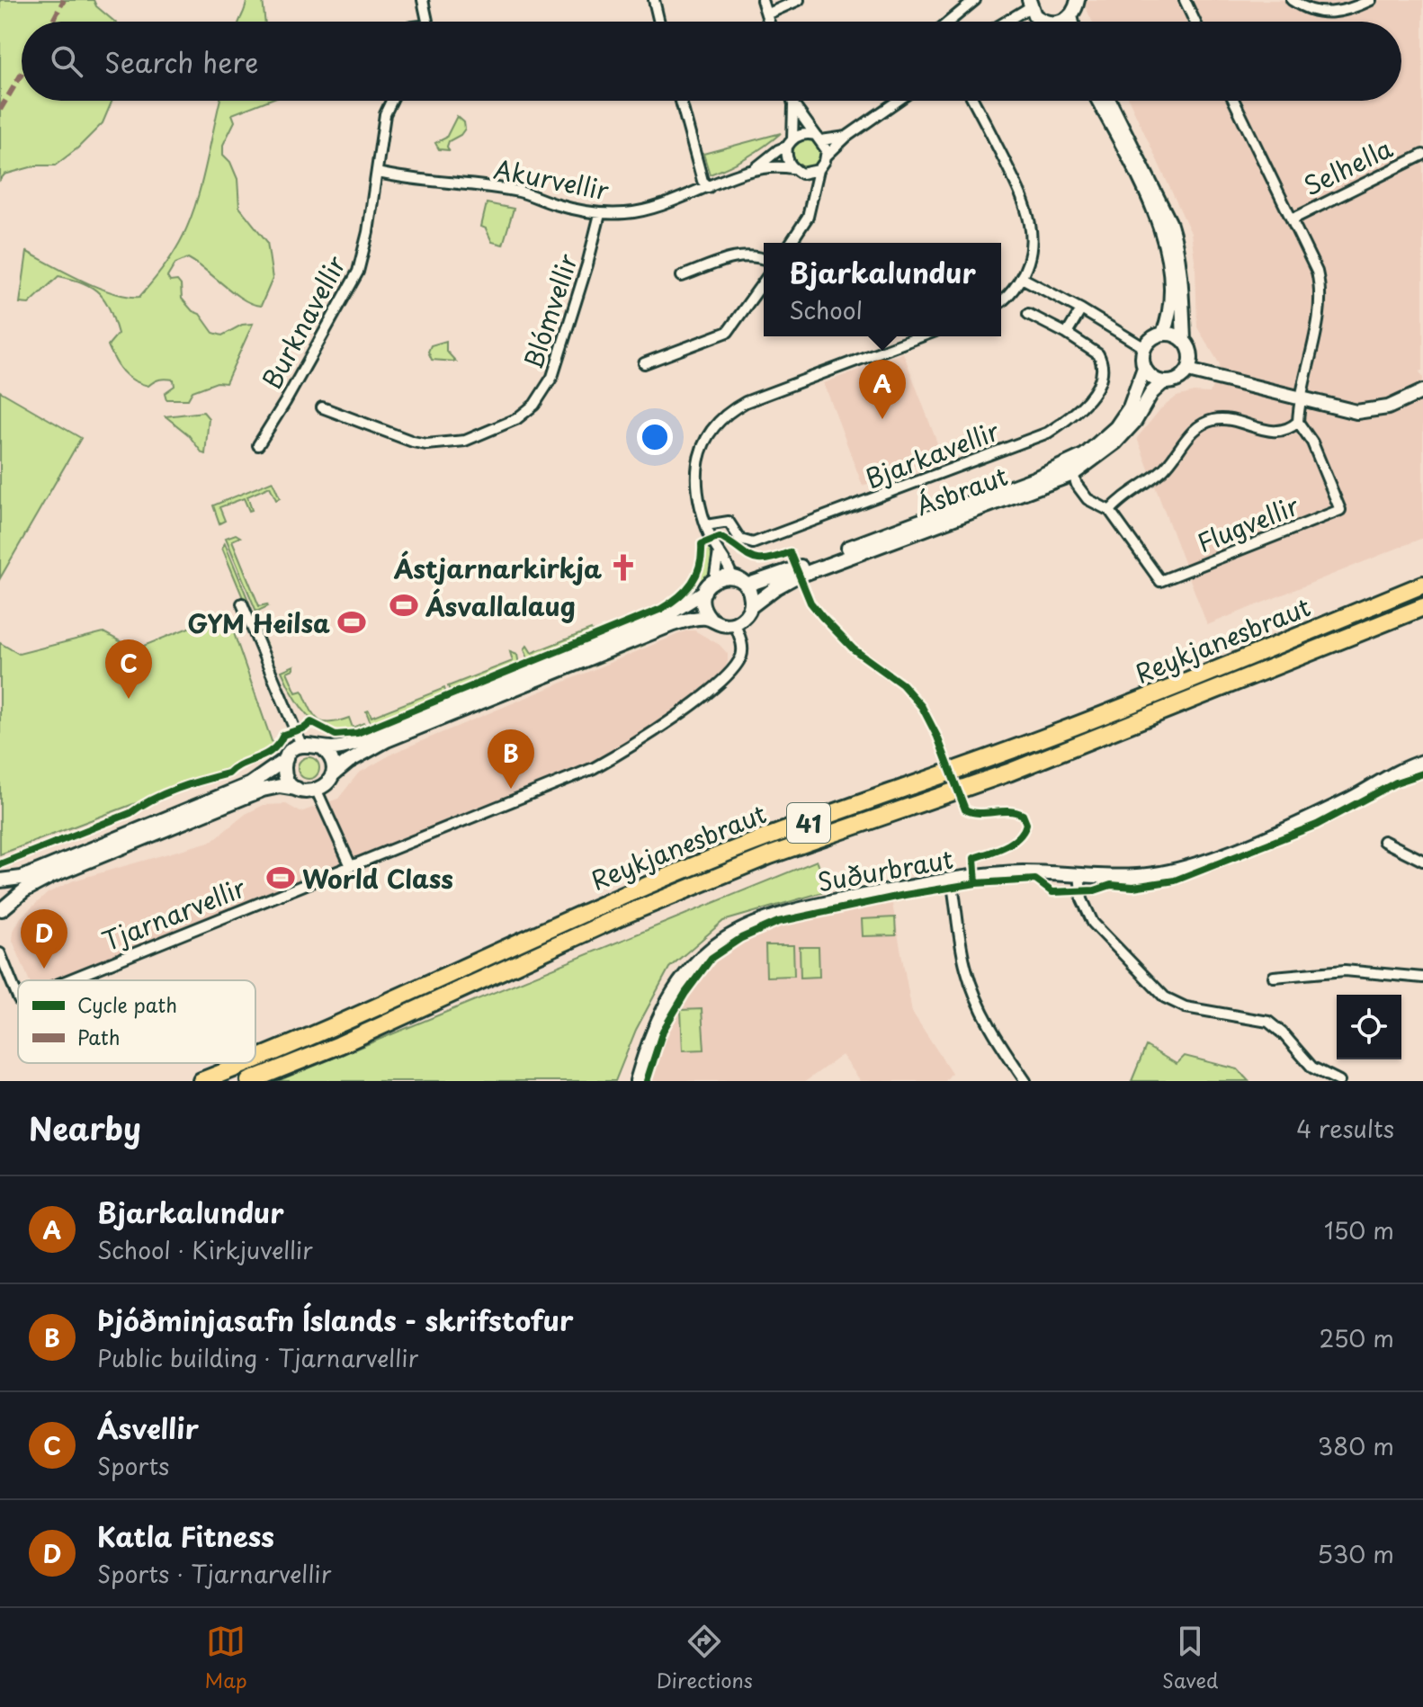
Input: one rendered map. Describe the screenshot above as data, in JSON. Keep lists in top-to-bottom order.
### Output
{
  "streets": {
    "highway": ["Reykjanesbraut", "41"],
    "street": [
      "Selhella",
      "Akurvellir",
      "Blómvellir",
      "Burknavellir",
      "Bjarkavellir",
      "Ásbraut",
      "Flugvellir",
      "Suðurbraut",
      "Tjarnarvellir"
    ]
  },
  "crossings": [
    ["Akurvellir", "Blómvellir"],
    ["Akurvellir", "Burknavellir"],
    ["Ásbraut", "Flugvellir"],
    ["Ásbraut", "Tjarnarvellir"]
  ],
  "places": {
    "church": ["Ástjarnarkirkja"],
    "sports": ["Ásvallalaug", "GYM Heilsa", "World Class"]
  },
  "legend": ["Cycle path", "Path"],
  "page": {
    "search": "Search here",
    "popup": ["Bjarkalundur", "School"],
    "pins": [
      "A",
      "C",
      "B",
      "D"
    ],
    "heading": ["Nearby", "4 results"],
    "list": [
      {
        "mark": "A",
        "name": "Bjarkalundur",
        "note": "School · Kirkjuvellir",
        "value": "150 m"
      },
      {
        "mark": "B",
        "name": "Þjóðminjasafn Íslands - skrifstofur",
        "note": "Public building · Tjarnarvellir",
        "value": "250 m"
      },
      {
        "mark": "C",
        "name": "Ásvellir",
        "note": "Sports",
        "value": "380 m"
      },
      {
        "mark": "D",
        "name": "Katla Fitness",
        "note": "Sports · Tjarnarvellir",
        "value": "530 m"
      }
    ],
    "nav": ["Map", "Directions", "Saved"]
  }
}
